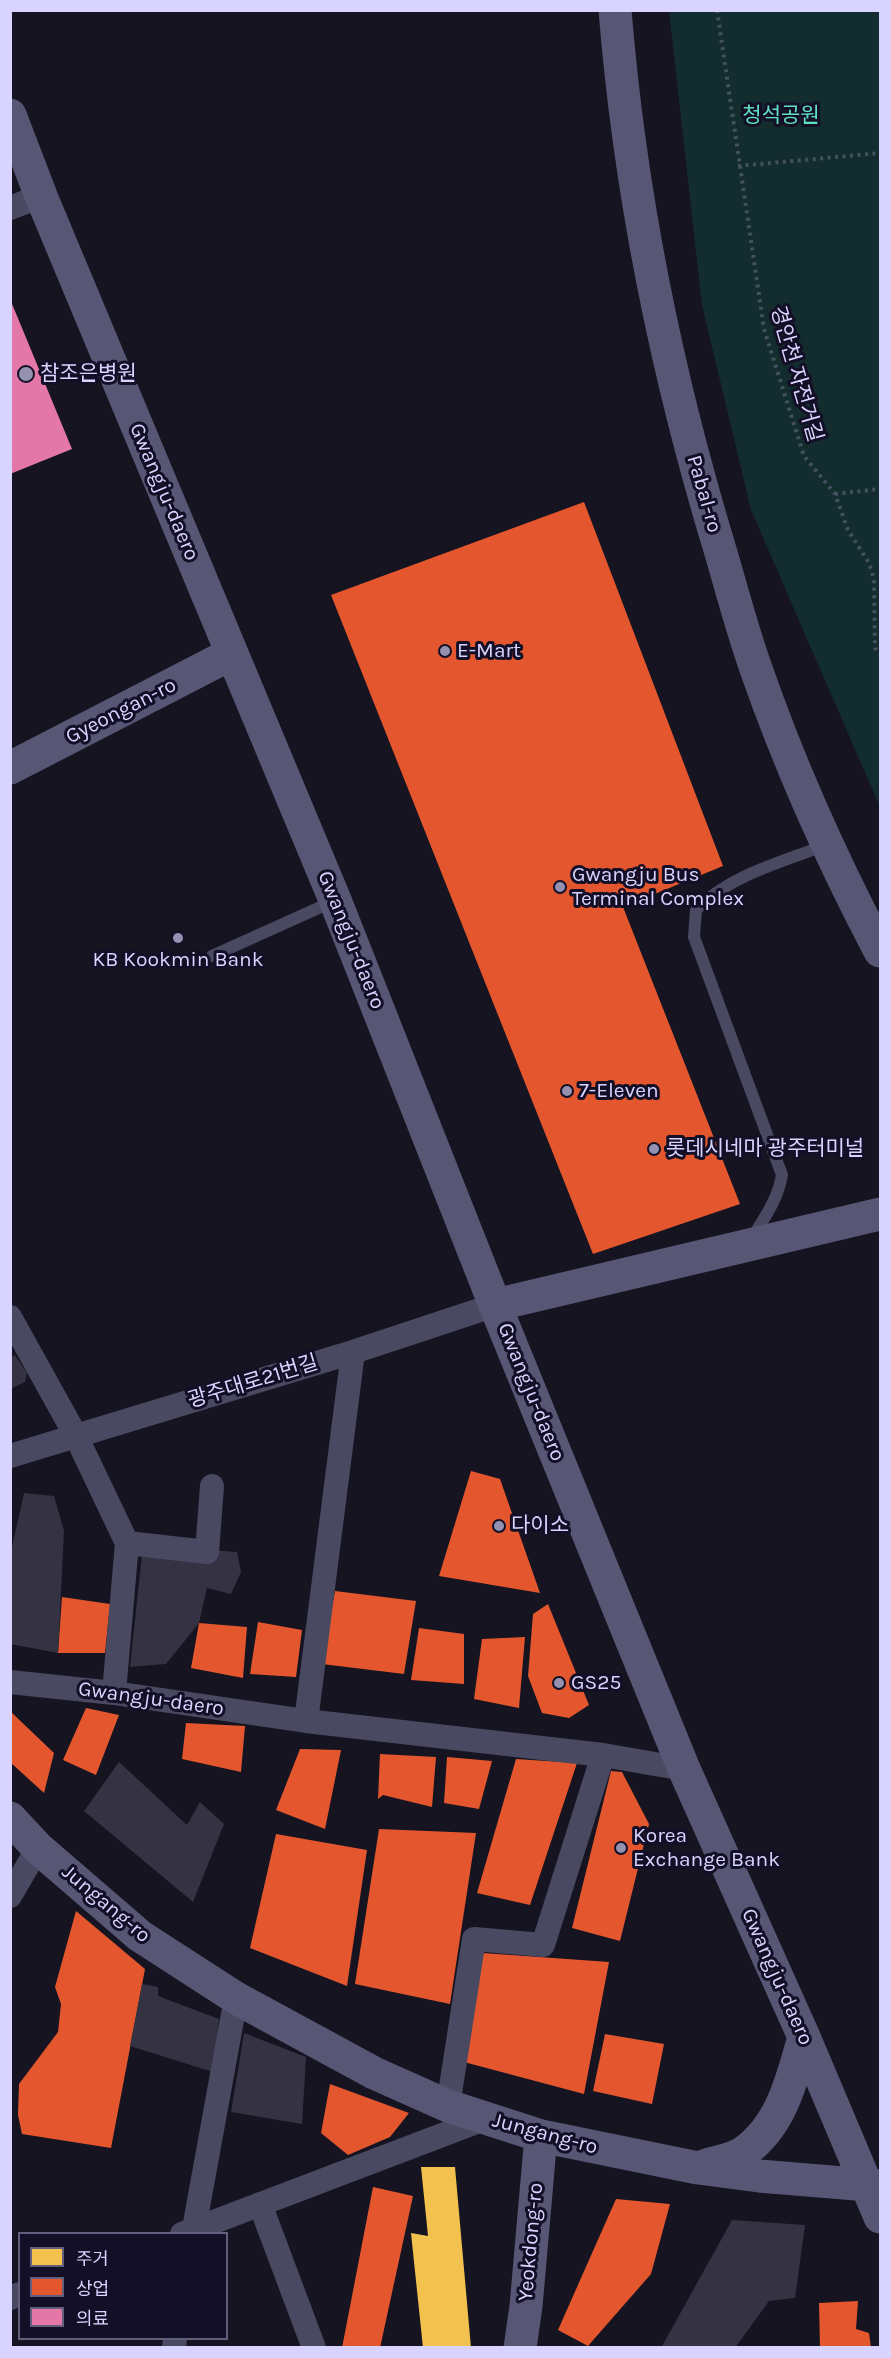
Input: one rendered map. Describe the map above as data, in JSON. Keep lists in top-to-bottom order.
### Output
{
  "streets": {
    "street": [
      "Gwangju-daero",
      "Pabal-ro",
      "Gyeongan-ro",
      "광주대로21번길",
      "Jungang-ro",
      "Yeokdong-ro"
    ],
    "path": ["경안천 자전거길"]
  },
  "crossings": [
    ["Gwangju-daero", "Gyeongan-ro"],
    ["Gwangju-daero", "광주대로21번길"],
    ["Gwangju-daero", "Jungang-ro"],
    ["Jungang-ro", "Yeokdong-ro"]
  ],
  "parks": ["청석공원"],
  "places": [
    "참조은병원",
    "E-Mart",
    "Gwangju Bus Terminal Complex",
    "KB Kookmin Bank",
    "7-Eleven",
    "롯데시네마 광주터미널",
    "다이소",
    "GS25",
    "Korea Exchange Bank"
  ],
  "legend": ["주거", "상업", "의료"]
}
